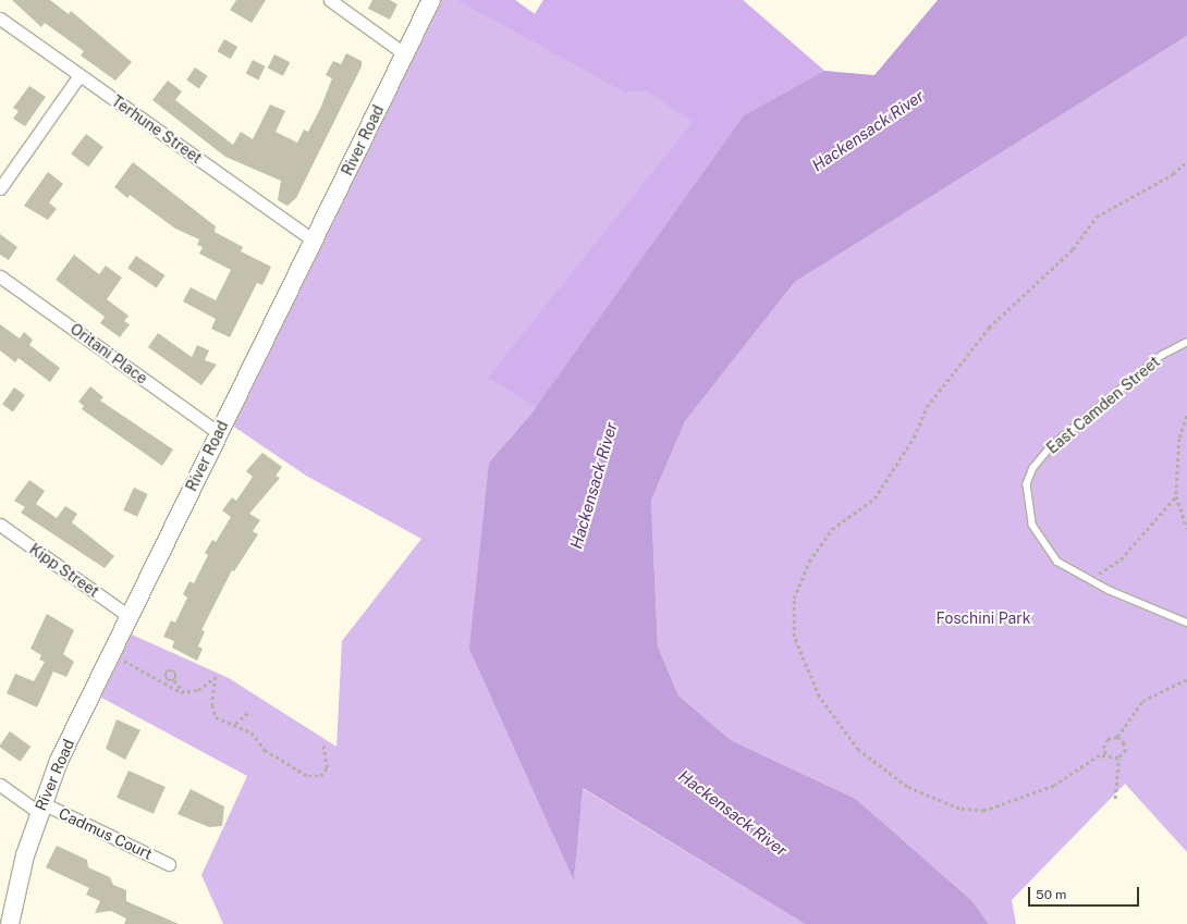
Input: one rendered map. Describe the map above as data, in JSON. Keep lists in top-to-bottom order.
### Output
{
  "streets": {
    "main road": ["River Road"],
    "street": [
      "Terhune Street",
      "Oritani Place",
      "Kipp Street",
      "Cadmus Court"
    ],
    "lane": ["East Camden Street"]
  },
  "crossings": [
    ["Terhune Street", "River Road"],
    ["River Road", "Oritani Place"],
    ["River Road", "Kipp Street"],
    ["River Road", "Cadmus Court"]
  ],
  "water": ["Hackensack River"],
  "parks": ["Foschini Park"],
  "scale_bar": "50 m"
}
